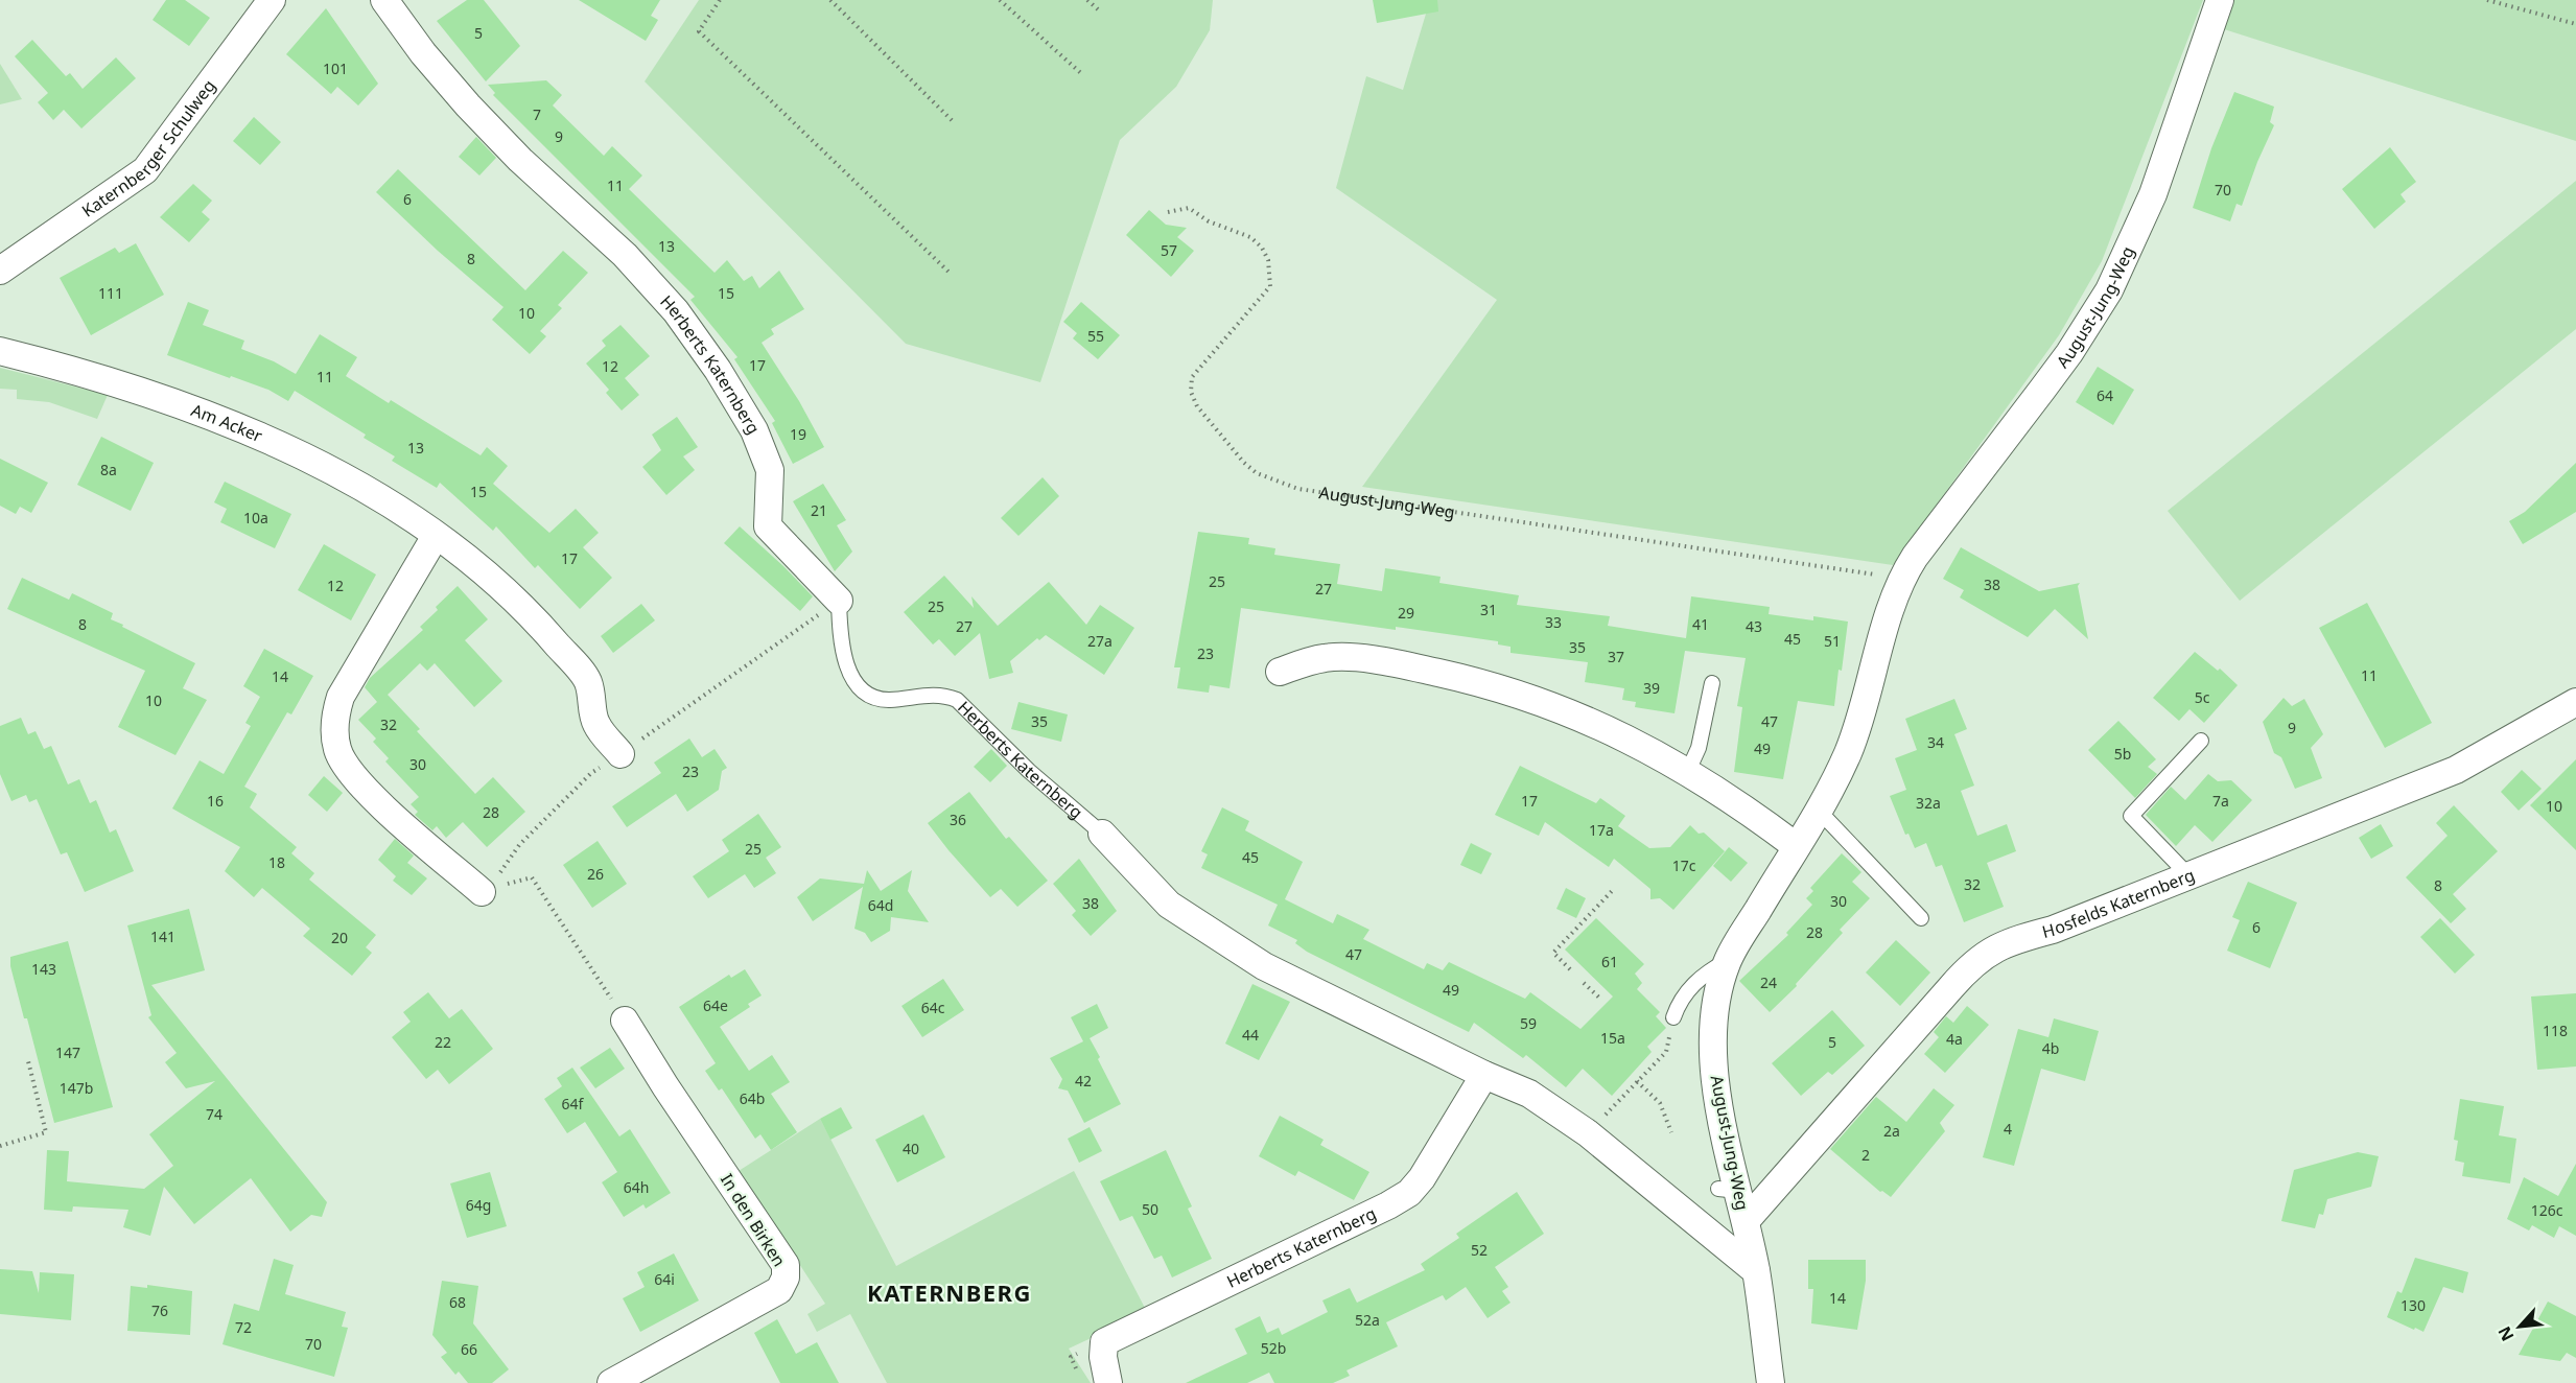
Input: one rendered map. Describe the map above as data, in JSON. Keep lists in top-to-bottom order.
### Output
{
  "streets": {
    "street": [
      "Katernberger Schulweg",
      "August-Jung-Weg",
      "Herberts Katernberg",
      "Am Acker",
      "Hosfelds Katernberg",
      "In den Birken"
    ]
  },
  "crossings": [
    ["August-Jung-Weg", "Herberts Katernberg"],
    ["August-Jung-Weg", "Hosfelds Katernberg"]
  ],
  "districts": ["KATERNBERG"],
  "house_numbers": [
    "5",
    "101",
    "7",
    "9",
    "11",
    "70",
    "6",
    "13",
    "57",
    "8",
    "111",
    "15",
    "10",
    "55",
    "17",
    "12",
    "11",
    "64",
    "19",
    "13",
    "8a",
    "15",
    "21",
    "10a",
    "17",
    "25",
    "38",
    "12",
    "27",
    "25",
    "31",
    "29",
    "33",
    "8",
    "41",
    "27",
    "43",
    "45",
    "27a",
    "51",
    "35",
    "23",
    "37",
    "11",
    "14",
    "39",
    "5c",
    "10",
    "35",
    "47",
    "32",
    "9",
    "34",
    "49",
    "5b",
    "30",
    "23",
    "16",
    "17",
    "7a",
    "32a",
    "10",
    "28",
    "36",
    "17a",
    "25",
    "45",
    "18",
    "17c",
    "26",
    "32",
    "8",
    "30",
    "38",
    "64d",
    "6",
    "28",
    "141",
    "20",
    "47",
    "61",
    "143",
    "24",
    "49",
    "64e",
    "64c",
    "59",
    "118",
    "44",
    "15a",
    "4a",
    "22",
    "5",
    "4b",
    "147",
    "42",
    "147b",
    "64b",
    "64f",
    "74",
    "4",
    "2a",
    "40",
    "2",
    "64h",
    "64g",
    "50",
    "126c",
    "52",
    "64i",
    "14",
    "68",
    "130",
    "76",
    "52a",
    "72",
    "70",
    "52b",
    "66"
  ],
  "north": "bottom left"
}
